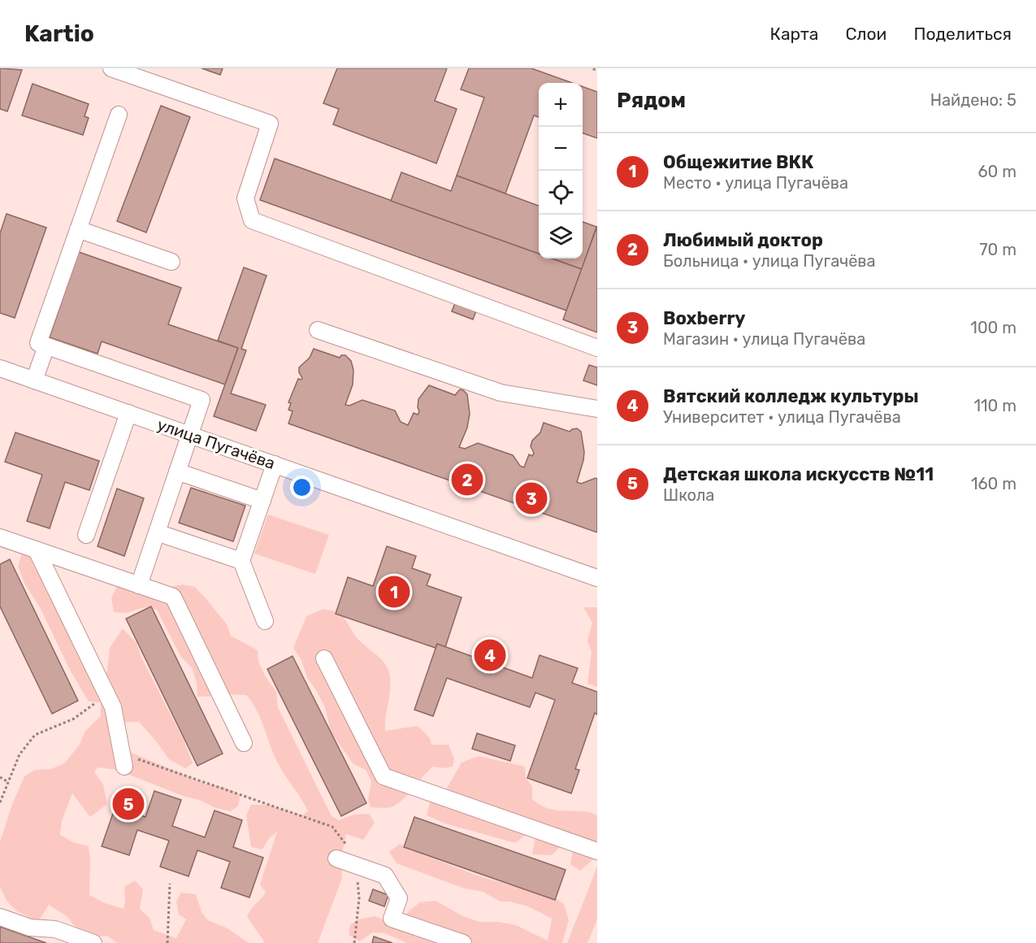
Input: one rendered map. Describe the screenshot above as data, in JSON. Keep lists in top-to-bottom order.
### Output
{
  "streets": {
    "street": ["улица Пугачёва"]
  },
  "page": {
    "header": "Kartio",
    "nav": ["Карта", "Слои", "Поделиться"],
    "heading": ["Рядом", "Найдено: 5"],
    "map_buttons": ["+", "−"],
    "list": [
      {
        "mark": "1",
        "name": "Общежитие ВКК",
        "note": "Место · улица Пугачёва",
        "value": "60 m"
      },
      {
        "mark": "2",
        "name": "Любимый доктор",
        "note": "Больница · улица Пугачёва",
        "value": "70 m"
      },
      {
        "mark": "3",
        "name": "Boxberry",
        "note": "Магазин · улица Пугачёва",
        "value": "100 m"
      },
      {
        "mark": "4",
        "name": "Вятский колледж культуры",
        "note": "Университет · улица Пугачёва",
        "value": "110 m"
      },
      {
        "mark": "5",
        "name": "Детская школа искусств №11",
        "note": "Школа",
        "value": "160 m"
      }
    ],
    "pins": [
      "2",
      "3",
      "1",
      "4",
      "5"
    ]
  }
}
